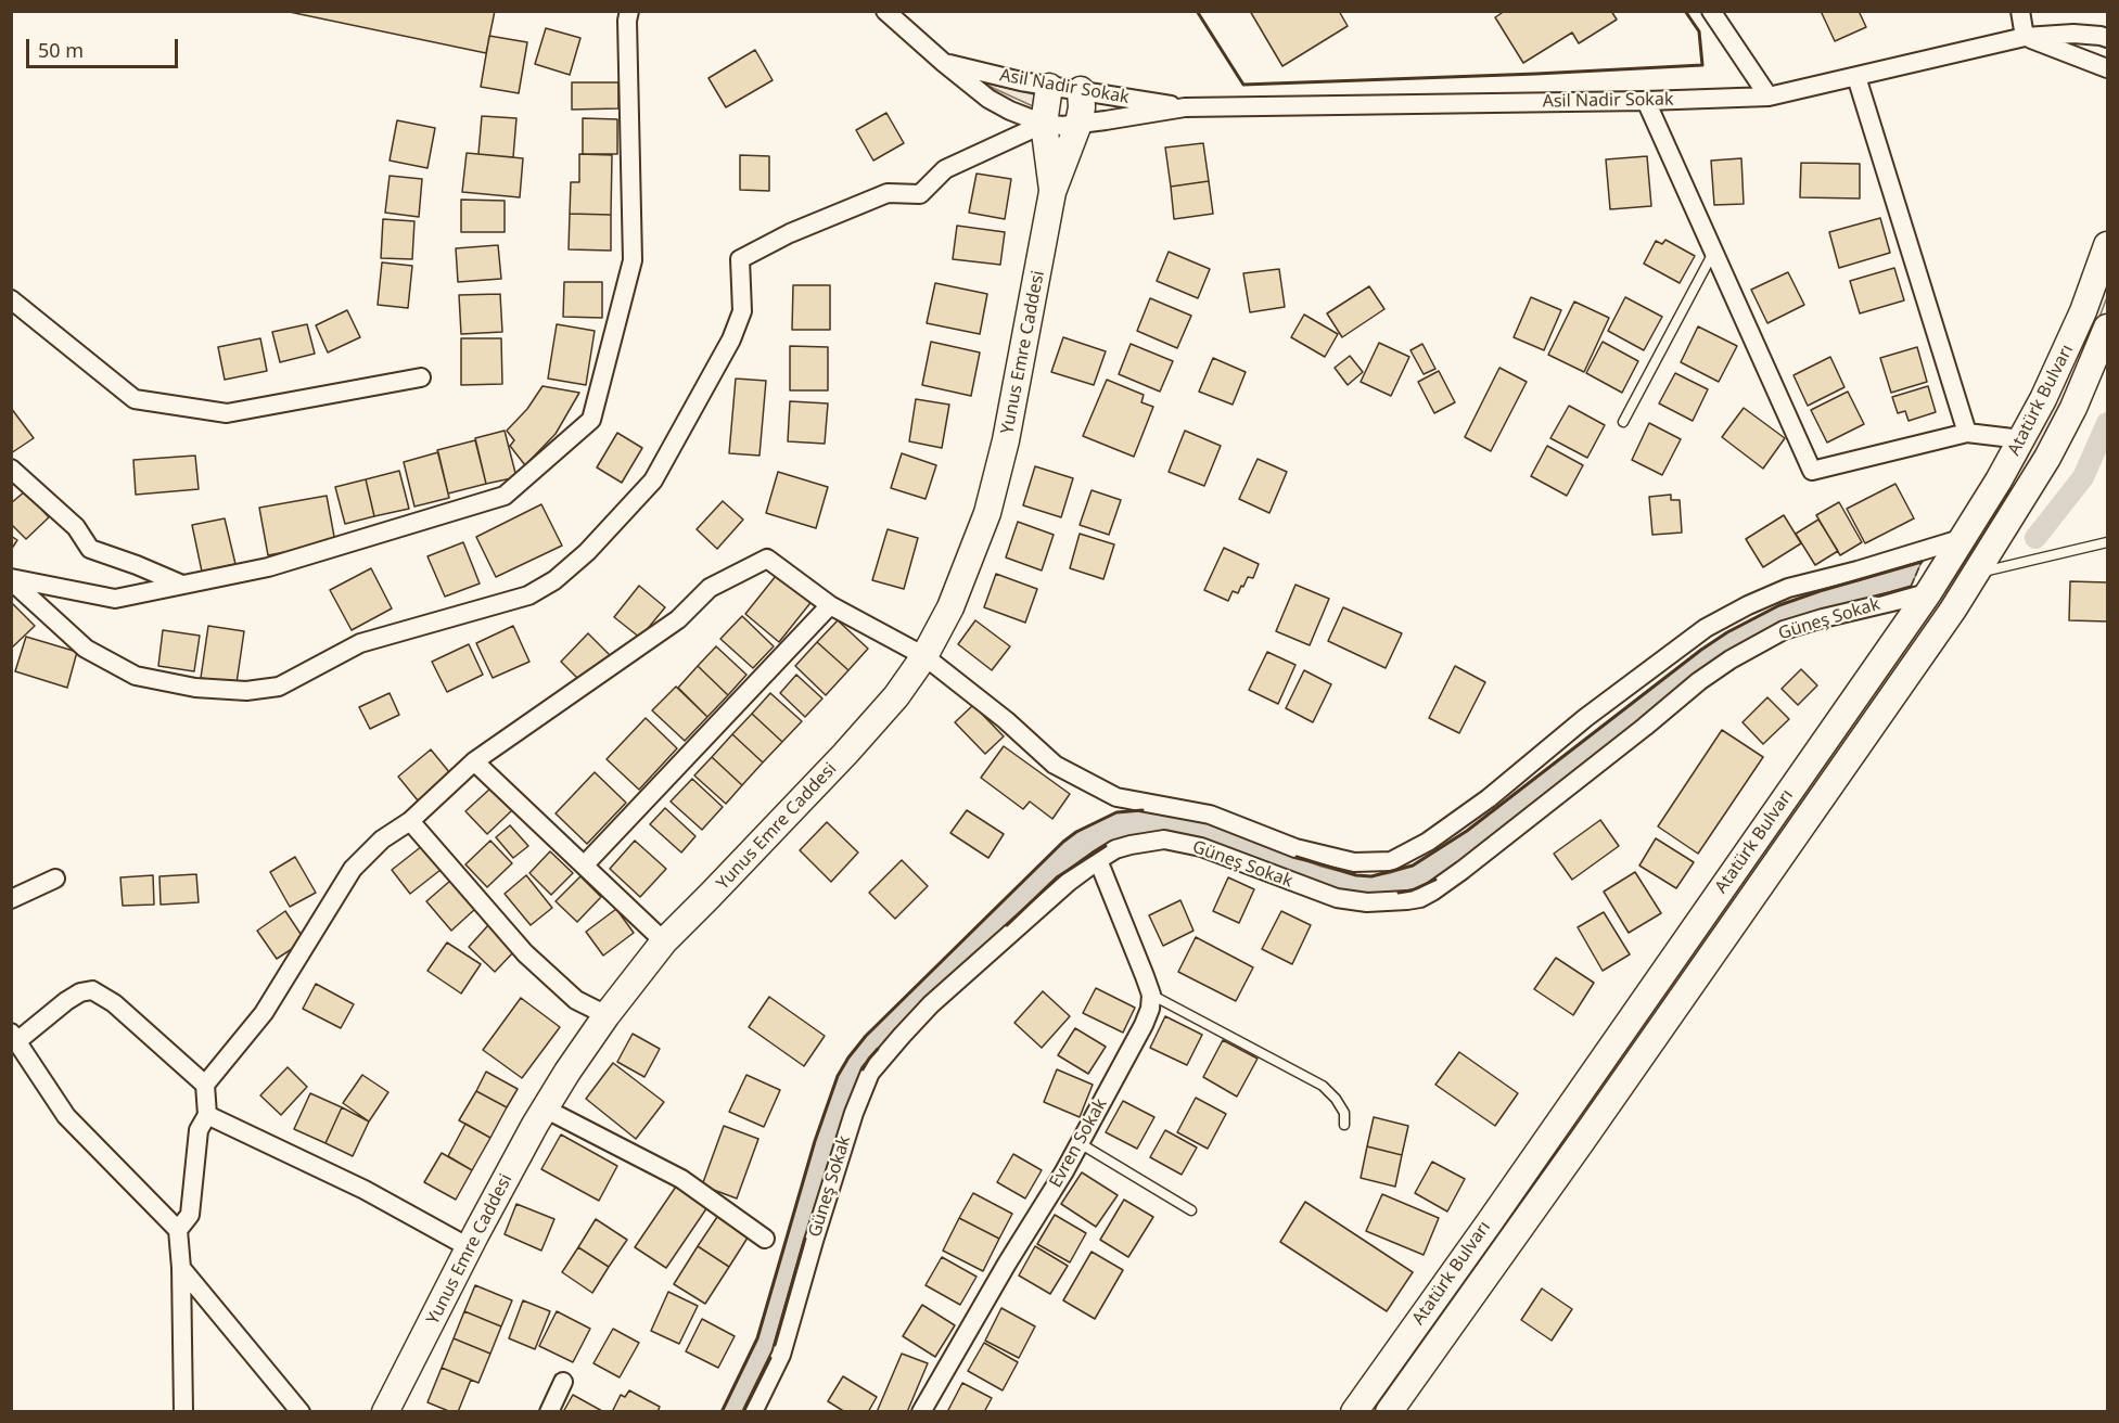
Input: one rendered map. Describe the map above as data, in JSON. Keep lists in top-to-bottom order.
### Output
{
  "streets": {
    "main road": ["Yunus Emre Caddesi", "Atatürk Bulvarı"],
    "street": ["Asil Nadir Sokak", "Güneş Sokak", "Evren Sokak"]
  },
  "crossings": [
    ["Asil Nadir Sokak", "Yunus Emre Caddesi"],
    ["Atatürk Bulvarı", "Güneş Sokak"]
  ],
  "scale_bar": "50 m"
}
